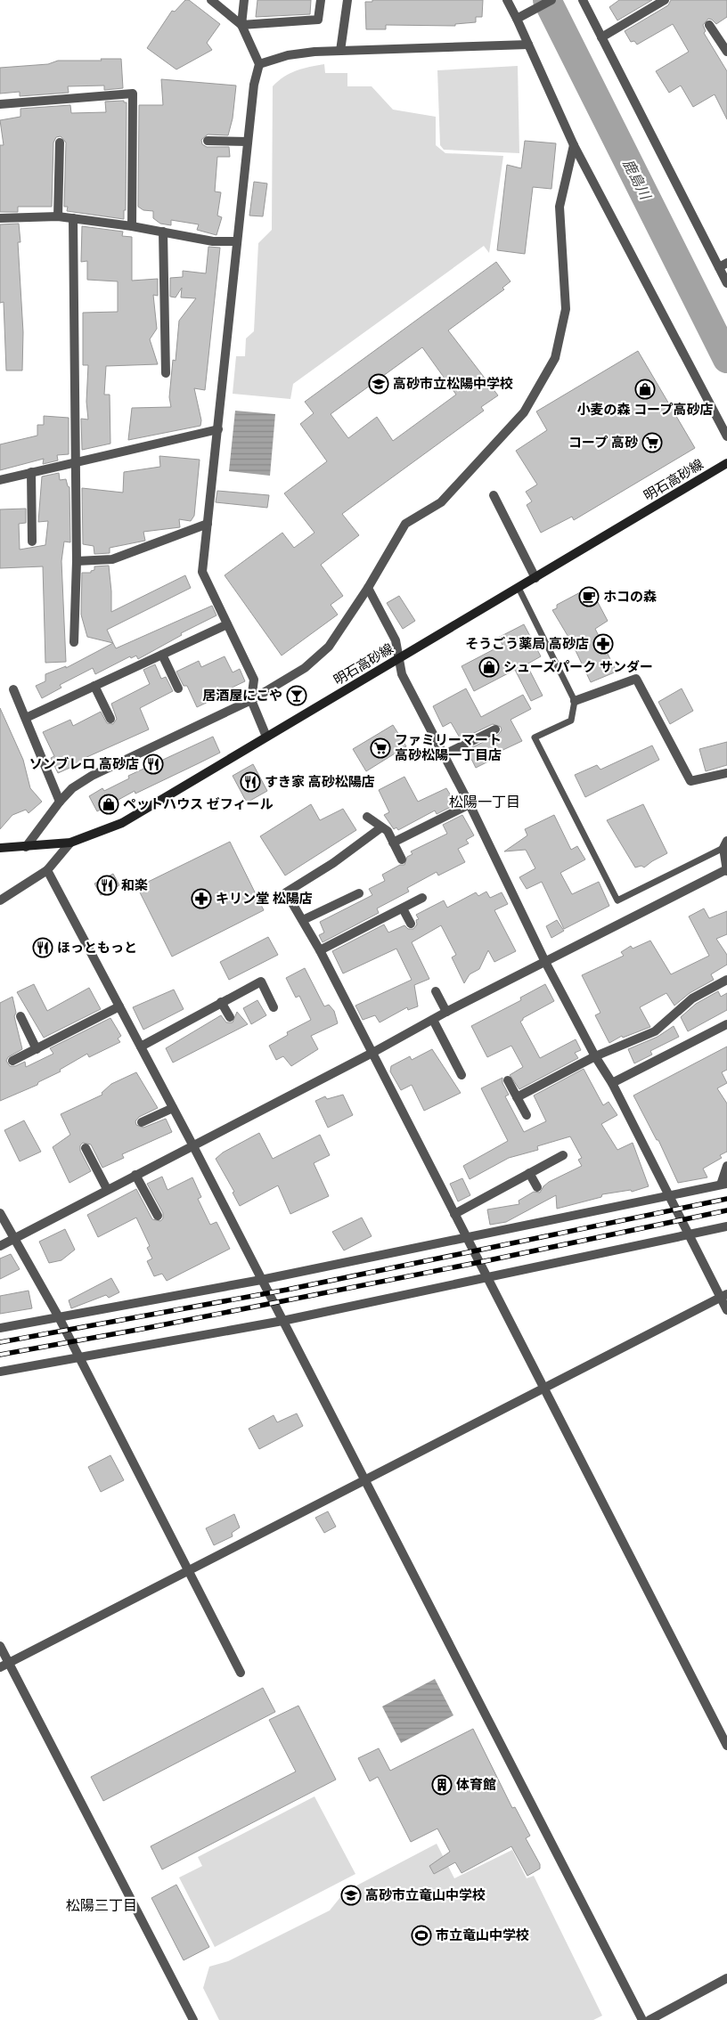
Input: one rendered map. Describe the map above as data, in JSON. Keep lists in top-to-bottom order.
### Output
{
  "streets": {
    "main road": ["明石高砂線"]
  },
  "districts": ["松陽一丁目", "松陽三丁目"],
  "water": ["鹿島川"],
  "places": {
    "school or university": ["高砂市立松陽中学校", "高砂市立竜山中学校"],
    "shop": ["小麦の森 コープ高砂店", "シューズパーク サンダー", "ペットハウス ゼフィール"],
    "supermarket": ["コープ 高砂", "ファミリーマート 高砂松陽一丁目店"],
    "cafe": ["ホコの森"],
    "pharmacy": ["そうごう薬局 高砂店", "キリン堂 松陽店"],
    "bar": ["居酒屋にこや"],
    "restaurant": [
      "ソンブレロ 高砂店",
      "すき家 高砂松陽店",
      "和楽",
      "ほっともっと"
    ],
    "building": ["体育館"],
    "sports": ["市立竜山中学校"]
  }
}
